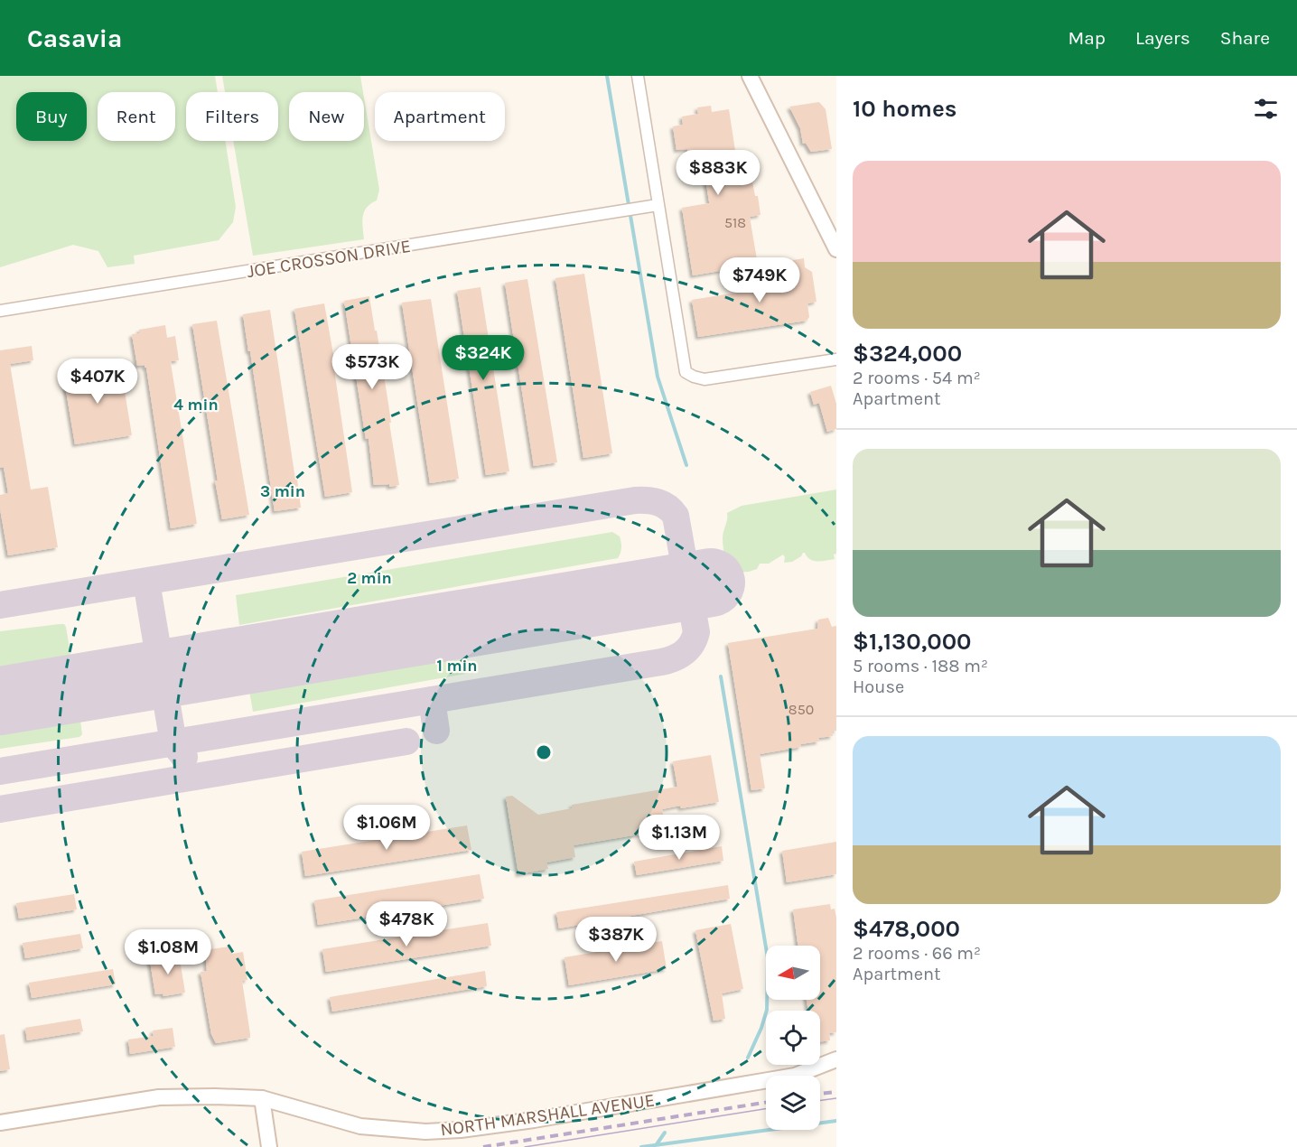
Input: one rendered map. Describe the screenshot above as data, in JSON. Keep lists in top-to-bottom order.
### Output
{
  "streets": {
    "main road": ["NORTH MARSHALL AVENUE"],
    "street": ["JOE CROSSON DRIVE"]
  },
  "house_numbers": ["518", "850"],
  "north": "left",
  "page": {
    "header": "Casavia",
    "nav": ["Map", "Layers", "Share"],
    "heading": "10 homes",
    "chip": [
      "Buy",
      "Rent",
      "Filters",
      "New",
      "Apartment"
    ],
    "list": [
      {
        "name": "$324,000",
        "note": "2 rooms · 54 m² · Apartment"
      },
      {
        "name": "$1,130,000",
        "note": "5 rooms · 188 m² · House"
      },
      {
        "name": "$478,000",
        "note": "2 rooms · 66 m² · Apartment"
      }
    ],
    "price": [
      "$883K",
      "$749K",
      "$324K",
      "$573K",
      "$407K",
      "$1.06M",
      "$1.13M",
      "$478K",
      "$387K",
      "$1.08M"
    ]
  },
  "rings": [
    "4 min",
    "3 min",
    "2 min",
    "1 min"
  ]
}
